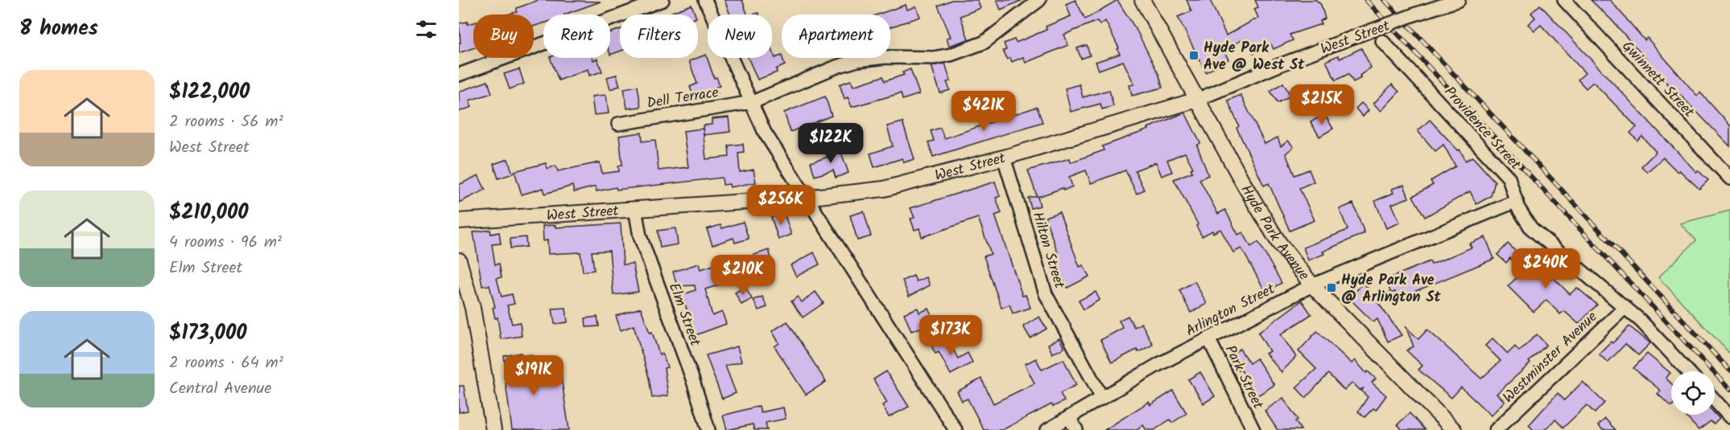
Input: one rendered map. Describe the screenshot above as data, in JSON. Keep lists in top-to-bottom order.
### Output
{
  "streets": {
    "main road": ["West Street", "Hyde Park Avenue"],
    "street": [
      "Gwinnett Street",
      "Dell Terrace",
      "Providence Street",
      "Hilton Street",
      "Arlington Street",
      "Elm Street",
      "Westminster Avenue",
      "Park Street"
    ]
  },
  "crossings": [
    ["West Street", "Hyde Park Avenue"],
    ["West Street", "Hilton Street"],
    ["West Street", "Elm Street"],
    ["Providence Street", "Arlington Street"],
    ["Providence Street", "Westminster Avenue"],
    ["Hyde Park Avenue", "Arlington Street"],
    ["Hilton Street", "Arlington Street"],
    ["Arlington Street", "Park Street"]
  ],
  "places": {
    "transit": ["Hyde Park Ave @ West St", "Hyde Park Ave @ Arlington St"]
  },
  "page": {
    "heading": "8 homes",
    "chip": [
      "Buy",
      "Rent",
      "Filters",
      "New",
      "Apartment"
    ],
    "list": [
      {
        "name": "$122,000",
        "note": "2 rooms · 56 m² · West Street"
      },
      {
        "name": "$210,000",
        "note": "4 rooms · 96 m² · Elm Street"
      },
      {
        "name": "$173,000",
        "note": "2 rooms · 64 m² · Central Avenue"
      }
    ],
    "price": [
      "$215K",
      "$421K",
      "$122K",
      "$256K",
      "$240K",
      "$210K",
      "$173K",
      "$191K"
    ]
  }
}
